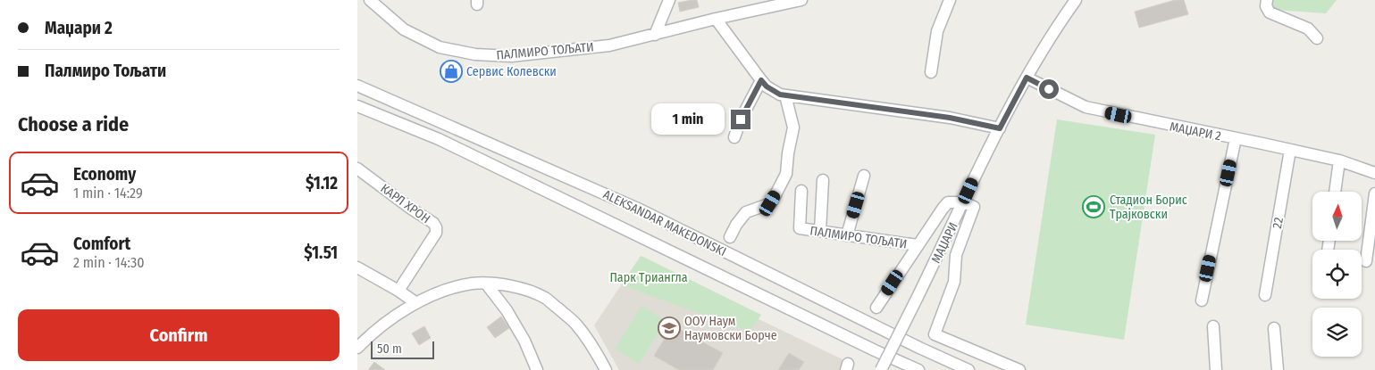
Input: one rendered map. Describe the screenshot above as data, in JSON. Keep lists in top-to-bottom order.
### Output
{
  "streets": {
    "street": [
      "ПАЛМИРО ТОЉАТИ",
      "МАЏАРИ 2",
      "КАРЛ ХРОН",
      "ALEKSANDAR MAKEDONSKI",
      "22",
      "МАЏАРИ"
    ]
  },
  "crossings": [
    ["МАЏАРИ 2", "МАЏАРИ"]
  ],
  "parks": ["Парк Триангла"],
  "places": {
    "shop": ["Сервис Колевски"],
    "sports": ["Стадион Борис Трајковски"],
    "school or university": ["ООУ Наум Наумовски Борче"]
  },
  "scale_bar": "50 m",
  "north": "top",
  "page": {
    "banner": ["Маџари 2", "Палмиро Тољати"],
    "heading": "Choose a ride",
    "bubble": "1 min",
    "list": [
      {
        "name": "Economy",
        "note": "1 min · 14:29",
        "value": "$1.12"
      },
      {
        "name": "Comfort",
        "note": "2 min · 14:30",
        "value": "$1.51"
      }
    ],
    "buttons": "Confirm",
    "scale": "50 m"
  }
}
